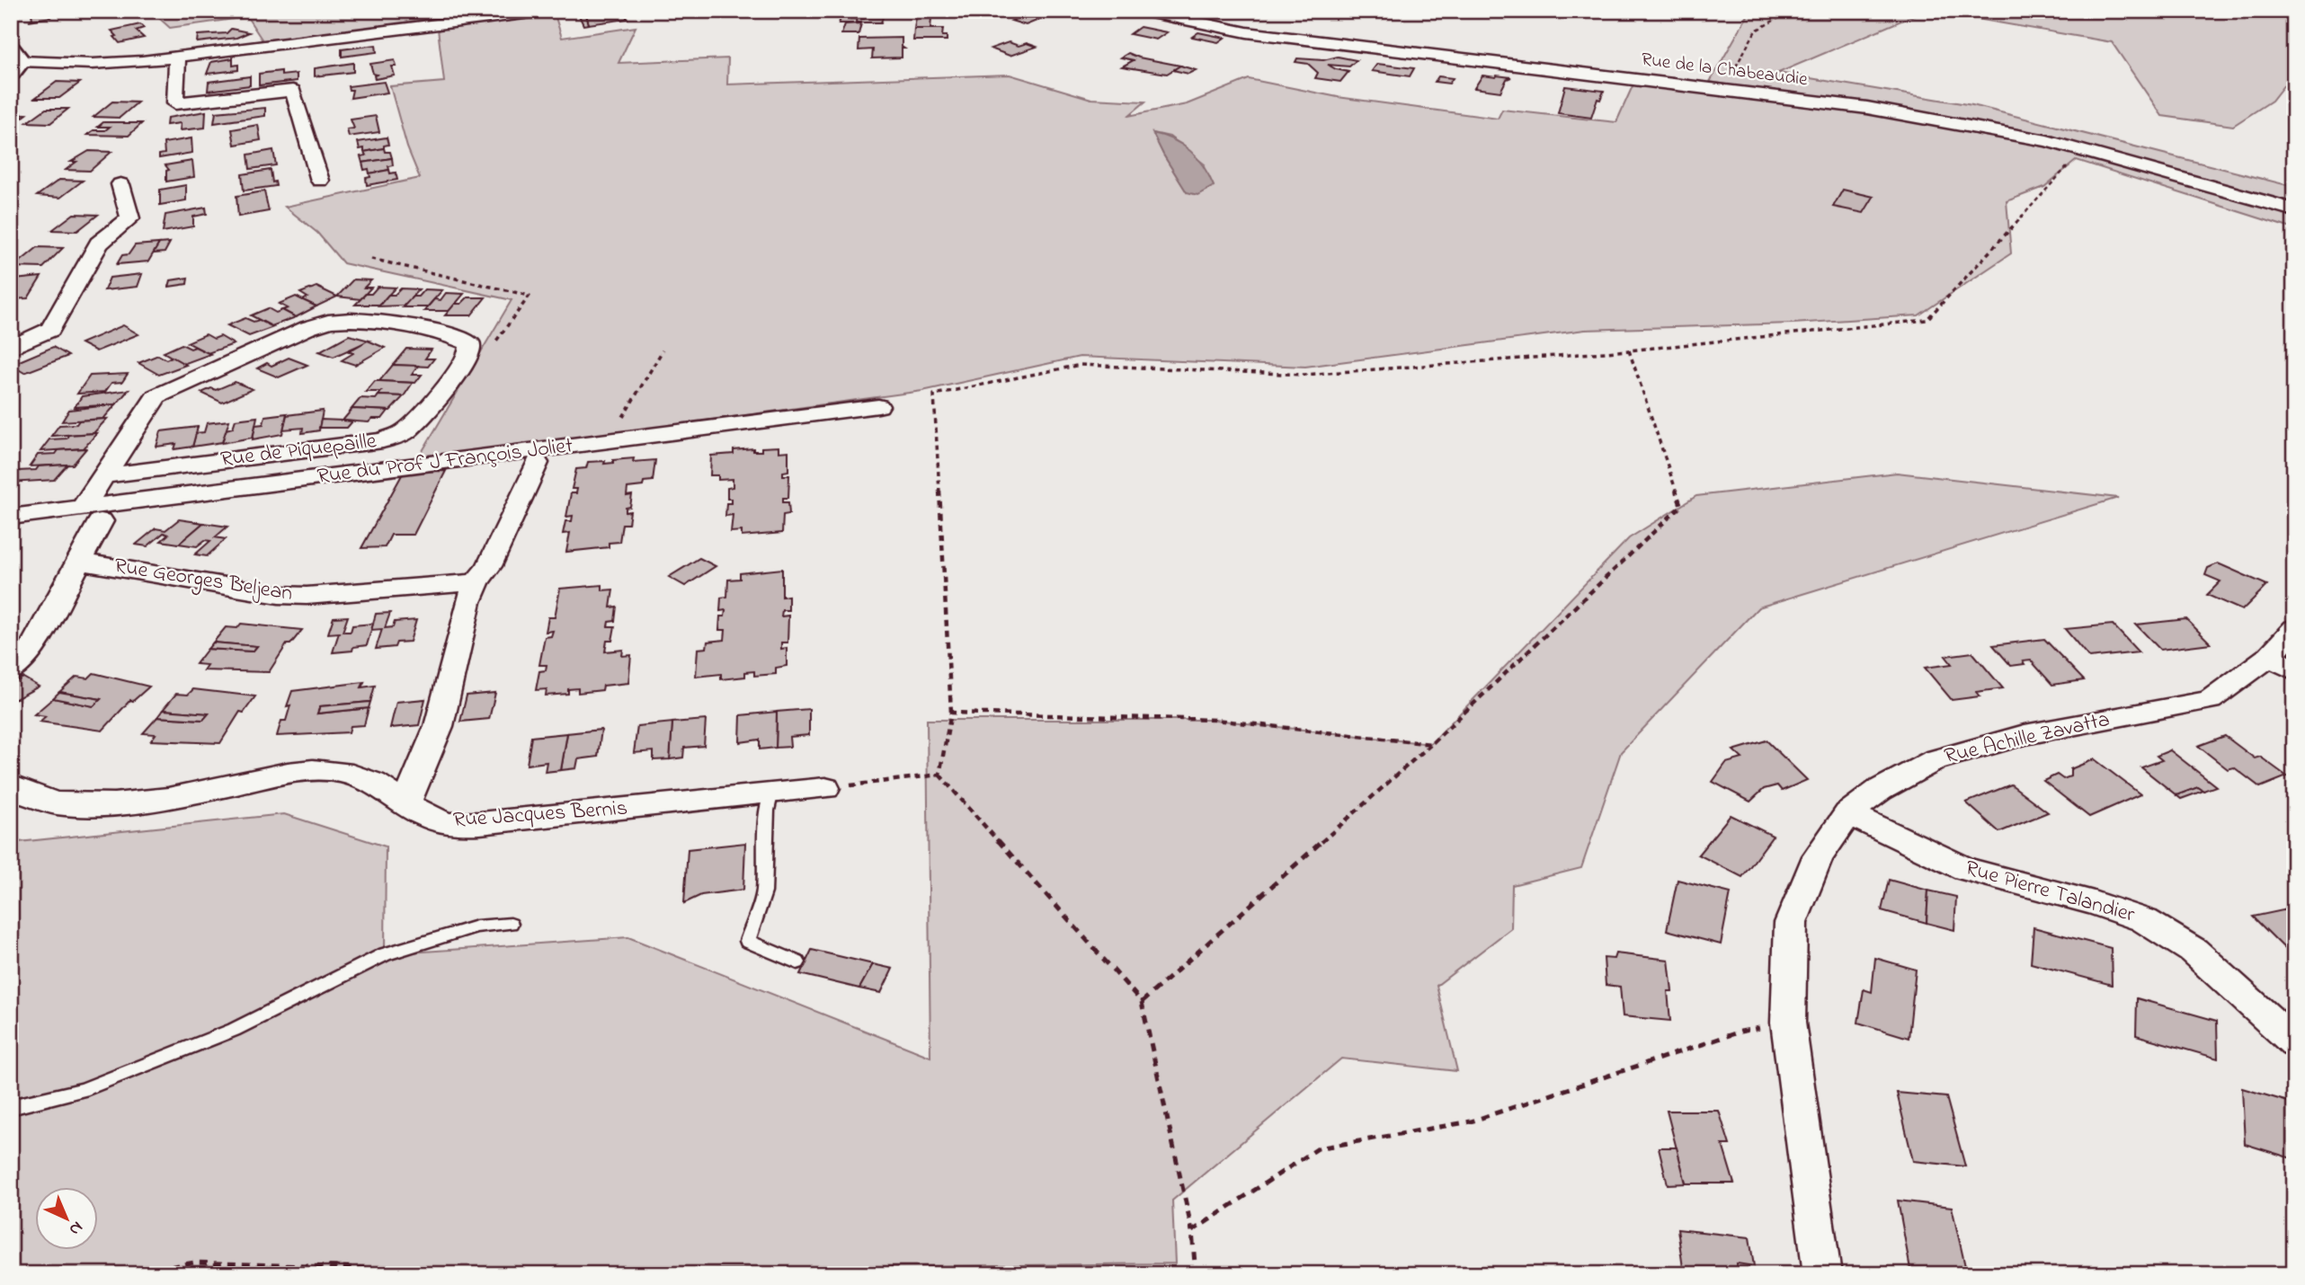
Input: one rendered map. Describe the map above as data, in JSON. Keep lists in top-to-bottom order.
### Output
{
  "streets": {
    "street": [
      "Rue de la Chabeaudie",
      "Rue de Piquepaille",
      "Rue du Prof J François Joliet",
      "Rue Georges Beljean",
      "Rue Achille Zavatta",
      "Rue Jacques Bernis",
      "Rue Pierre Talandier"
    ]
  },
  "crossings": [
    ["Rue de Piquepaille", "Rue du Prof J François Joliet"],
    ["Rue de Piquepaille", "Rue Georges Beljean"],
    ["Rue du Prof J François Joliet", "Rue Georges Beljean"],
    ["Rue Achille Zavatta", "Rue Pierre Talandier"]
  ],
  "north": "bottom right"
}
